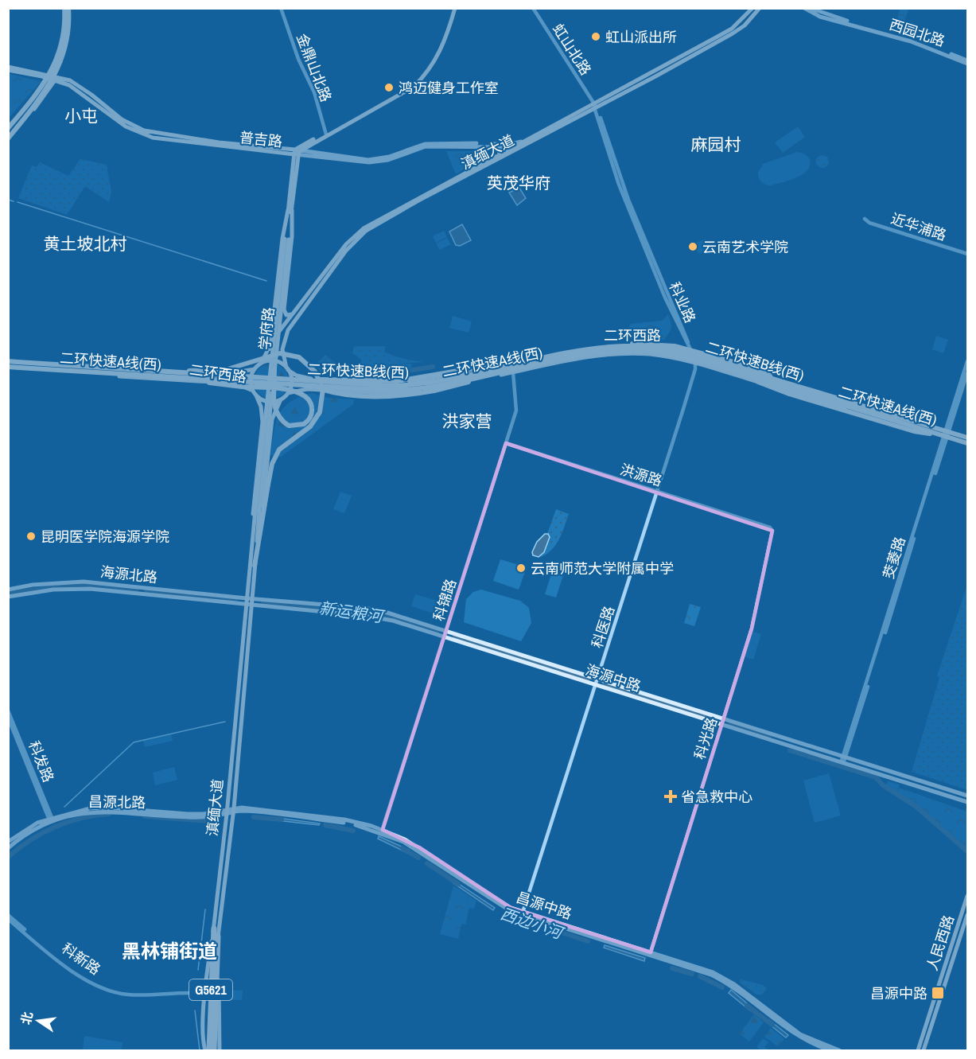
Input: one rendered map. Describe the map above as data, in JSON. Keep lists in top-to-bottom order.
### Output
{
  "streets": {
    "highway": ["二环快速A线(西)", "二环快速B线(西)", "G5621"],
    "main road": [
      "西园北路",
      "普吉路",
      "滇缅大道",
      "学府路",
      "二环西路",
      "海源北路",
      "海源中路",
      "昌源北路",
      "昌源中路",
      "人民西路"
    ],
    "street": [
      "虹山北路",
      "金鼎山北路",
      "近华浦路",
      "科业路",
      "洪源路",
      "茭菱路",
      "科锦路",
      "科医路",
      "科光路",
      "科发路",
      "科新路"
    ]
  },
  "crossings": [
    ["虹山北路", "滇缅大道"],
    ["虹山北路", "科业路"],
    ["普吉路", "滇缅大道"],
    ["普吉路", "学府路"],
    ["滇缅大道", "科业路"],
    ["滇缅大道", "学府路"],
    ["滇缅大道", "二环西路"],
    ["滇缅大道", "海源北路"],
    ["滇缅大道", "海源中路"],
    ["滇缅大道", "昌源北路"],
    ["滇缅大道", "昌源中路"],
    ["滇缅大道", "科新路"],
    ["滇缅大道", "G5621"],
    ["科业路", "二环西路"],
    ["学府路", "二环西路"],
    ["二环西路", "二环快速A线(西)"],
    ["二环西路", "二环快速B线(西)"],
    ["二环西路", "茭菱路"],
    ["二环西路", "科锦路"],
    ["二环西路", "科医路"],
    ["二环快速A线(西)", "二环快速B线(西)"],
    ["二环快速A线(西)", "科锦路"],
    ["洪源路", "科锦路"],
    ["洪源路", "科医路"],
    ["洪源路", "科光路"],
    ["茭菱路", "海源中路"],
    ["海源北路", "海源中路"],
    ["科锦路", "海源中路"],
    ["科锦路", "昌源中路"],
    ["科医路", "海源中路"],
    ["科医路", "昌源中路"],
    ["海源中路", "科光路"],
    ["科光路", "昌源中路"],
    ["科发路", "昌源北路"],
    ["昌源北路", "昌源中路"]
  ],
  "districts": [
    "小屯",
    "麻园村",
    "英茂华府",
    "黄土坡北村",
    "洪家营",
    "黑林铺街道"
  ],
  "water": ["新运粮河", "西边小河"],
  "places": {
    "other": [
      "虹山派出所",
      "鸿迈健身工作室",
      "云南艺术学院",
      "昆明医学院海源学院",
      "云南师范大学附属中学"
    ],
    "health": ["省急救中心"],
    "transit": ["昌源中路"]
  },
  "north": "left"
}
